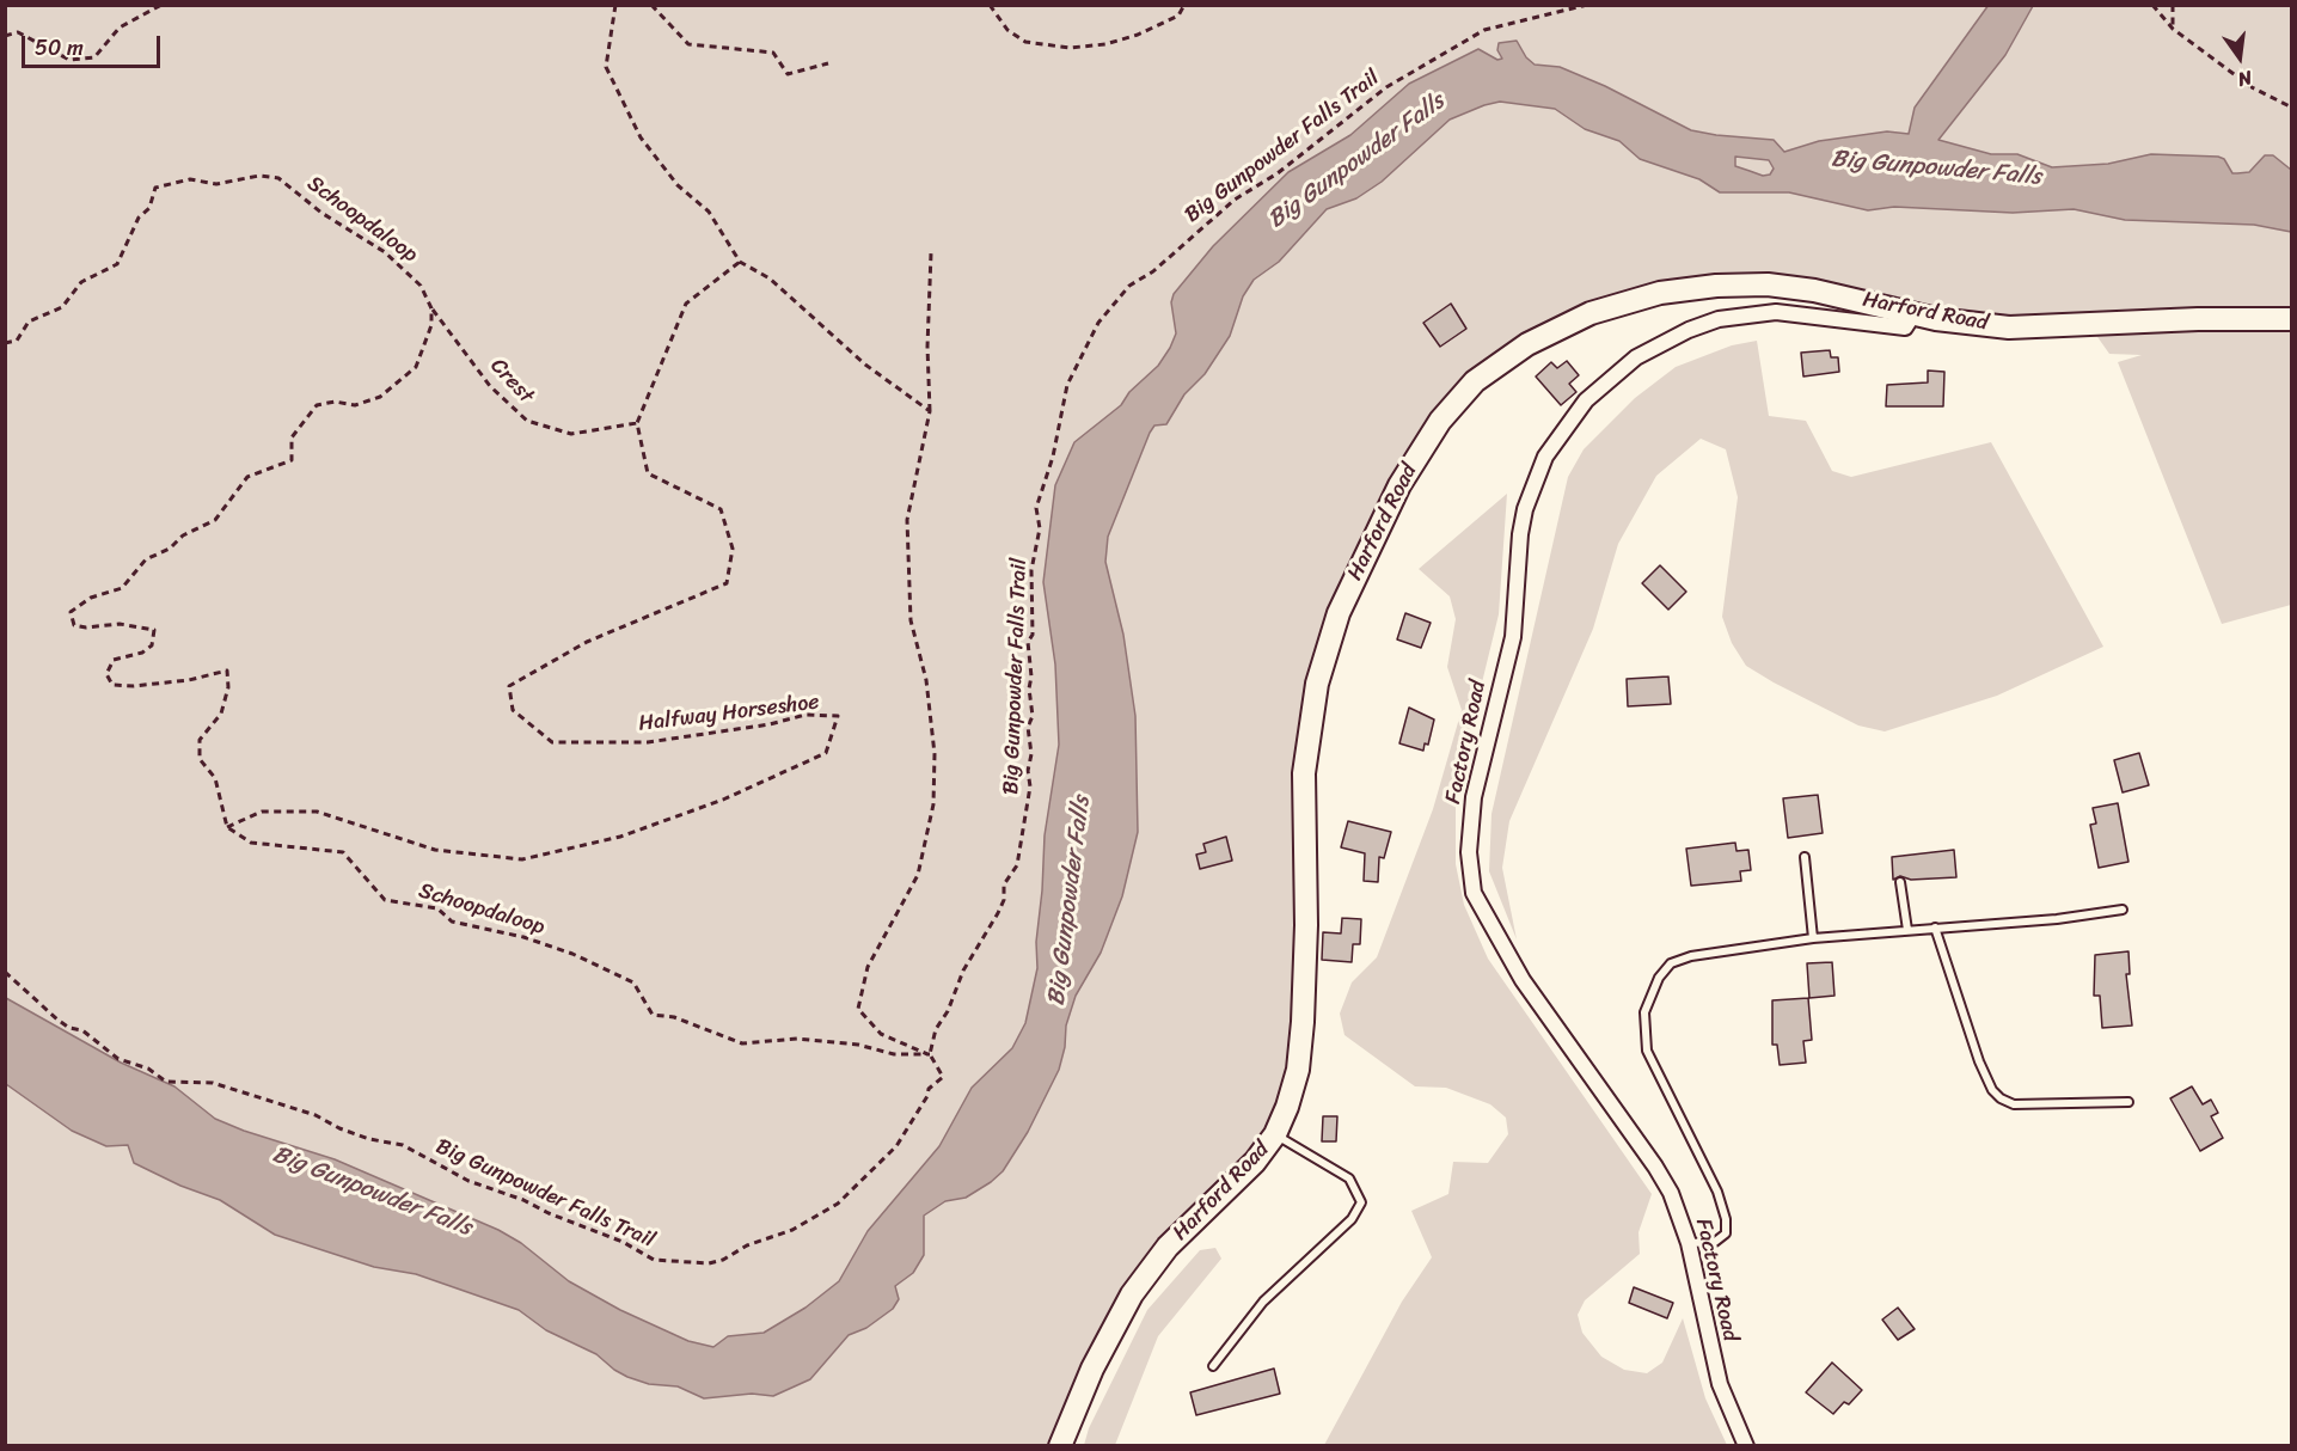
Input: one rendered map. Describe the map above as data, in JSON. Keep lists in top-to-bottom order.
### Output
{
  "streets": {
    "main road": ["Harford Road"],
    "street": ["Factory Road"],
    "path": [
      "Big Gunpowder Falls Trail",
      "Schoopdaloop",
      "Crest",
      "Halfway Horseshoe"
    ]
  },
  "crossings": [
    ["Big Gunpowder Falls Trail", "Schoopdaloop"],
    ["Schoopdaloop", "Crest"],
    ["Schoopdaloop", "Halfway Horseshoe"],
    ["Harford Road", "Factory Road"],
    ["Crest", "Halfway Horseshoe"]
  ],
  "water": ["Big Gunpowder Falls"],
  "scale_bar": "50 m",
  "north": "bottom"
}
